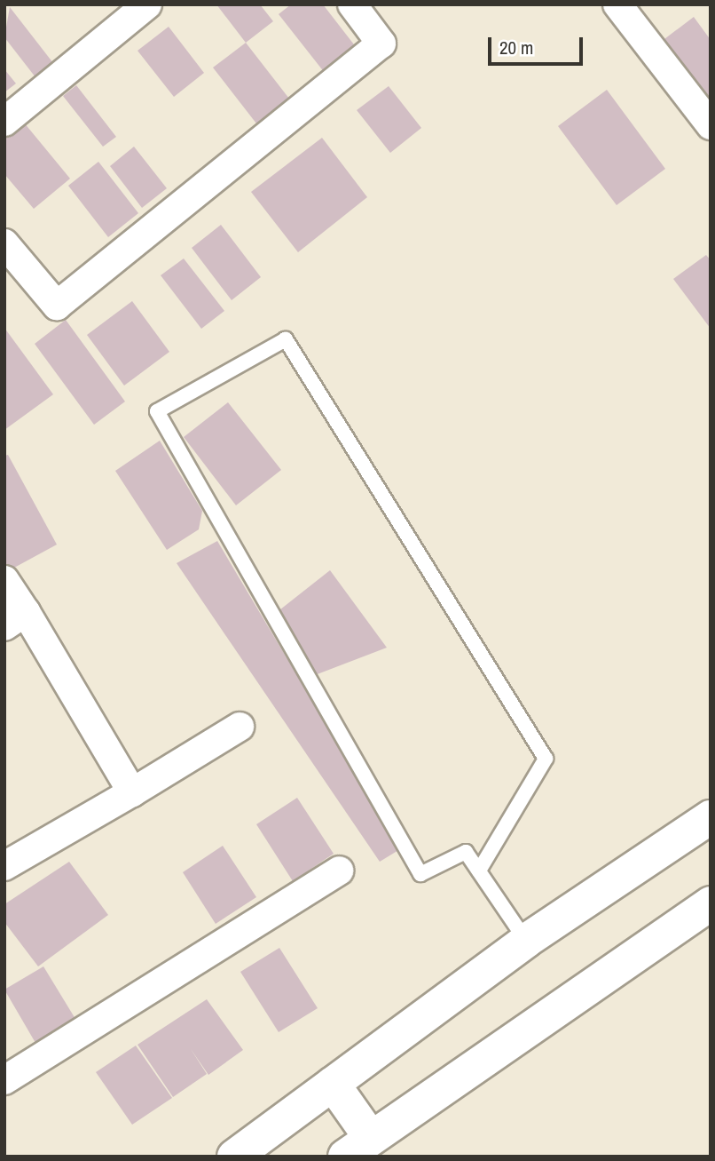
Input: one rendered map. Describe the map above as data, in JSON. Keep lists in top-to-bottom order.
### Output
{
  "scale_bar": "20 m"
}
